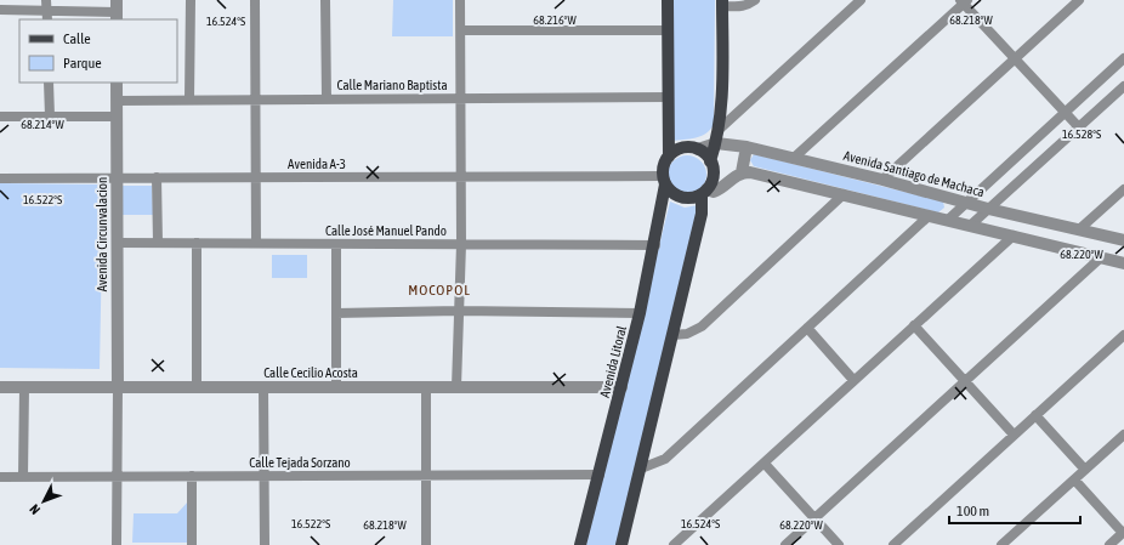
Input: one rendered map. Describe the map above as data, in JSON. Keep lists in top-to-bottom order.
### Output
{
  "streets": {
    "main road": ["Avenida Litoral"],
    "street": [
      "Calle Mariano Baptista",
      "Avenida A-3",
      "Avenida Santiago de Machaca",
      "Calle José Manuel Pando",
      "Avenida Circunvalacion",
      "Calle Cecilio Acosta",
      "Calle Tejada Sorzano"
    ]
  },
  "crossings": [
    ["Calle Mariano Baptista", "Avenida Circunvalacion"],
    ["Avenida A-3", "Avenida Santiago de Machaca"],
    ["Avenida A-3", "Avenida Circunvalacion"],
    ["Avenida A-3", "Avenida Litoral"],
    ["Avenida Santiago de Machaca", "Avenida Litoral"],
    ["Calle José Manuel Pando", "Avenida Circunvalacion"],
    ["Calle José Manuel Pando", "Avenida Litoral"],
    ["Avenida Circunvalacion", "Calle Cecilio Acosta"],
    ["Avenida Litoral", "Calle Cecilio Acosta"],
    ["Avenida Litoral", "Calle Tejada Sorzano"]
  ],
  "districts": ["MOCOPOL"],
  "legend": ["Calle", "Parque"],
  "scale_bar": "100 m",
  "north": "bottom left",
  "coordinates": [
    "68.218°W",
    "68.216°W",
    "16.524°S",
    "68.214°W",
    "16.528°S",
    "16.522°S",
    "68.220°W"
  ]
}
